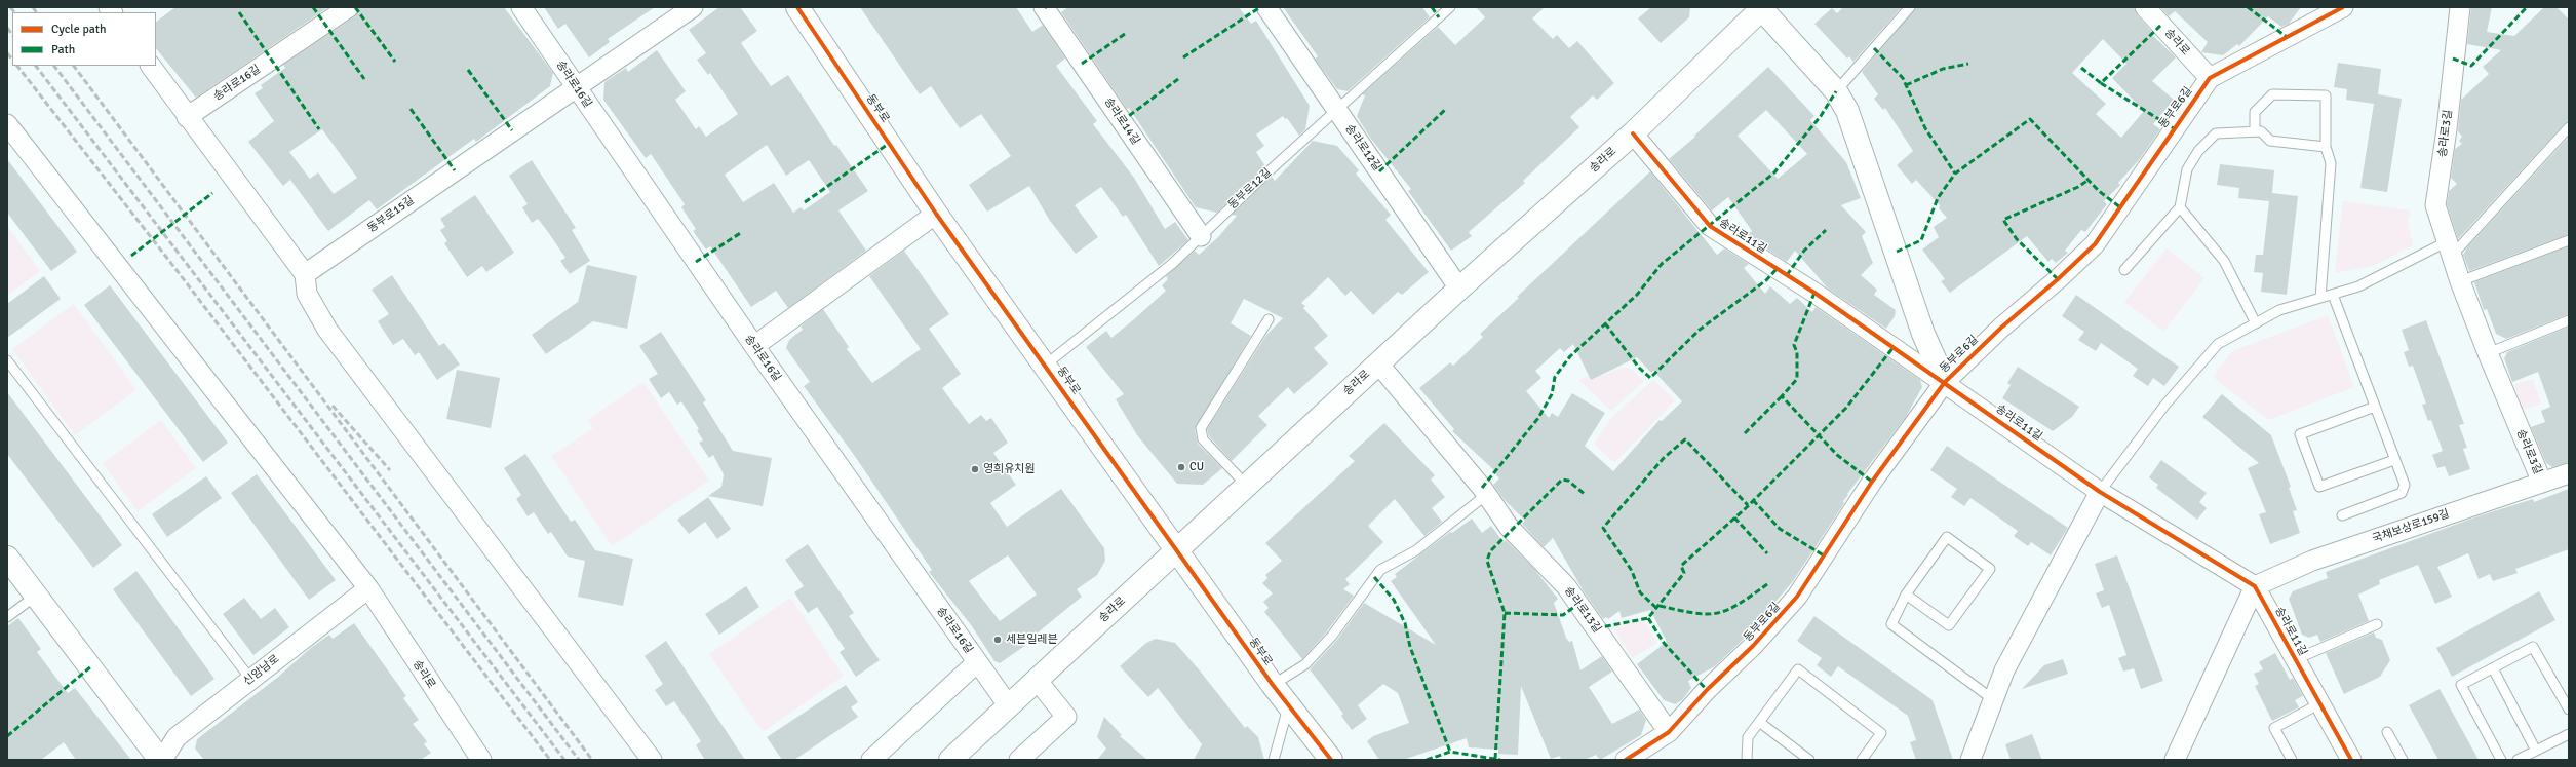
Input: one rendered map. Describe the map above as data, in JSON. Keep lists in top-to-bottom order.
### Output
{
  "streets": {
    "main road": ["송라로", "동부로", "신암남로"],
    "street": [
      "송라로16길",
      "동부로6길",
      "송라로14길",
      "송라로3길",
      "송라로12길",
      "동부로15길",
      "송라로11길",
      "국채보상로159길",
      "송라로13길"
    ],
    "lane": ["동부로12길"]
  },
  "crossings": [
    ["송라로", "송라로16길"],
    ["송라로", "동부로6길"],
    ["송라로", "동부로"],
    ["송라로", "송라로12길"],
    ["송라로", "송라로11길"],
    ["송라로", "송라로13길"],
    ["송라로", "신암남로"],
    ["송라로16길", "동부로15길"],
    ["동부로6길", "송라로11길"],
    ["동부로6길", "송라로13길"],
    ["동부로", "동부로12길"],
    ["송라로14길", "동부로12길"],
    ["송라로3길", "국채보상로159길"],
    ["송라로12길", "동부로12길"],
    ["송라로11길", "국채보상로159길"]
  ],
  "places": ["CU", "영희유치원", "세븐일레븐"],
  "legend": ["Cycle path", "Path"]
}
